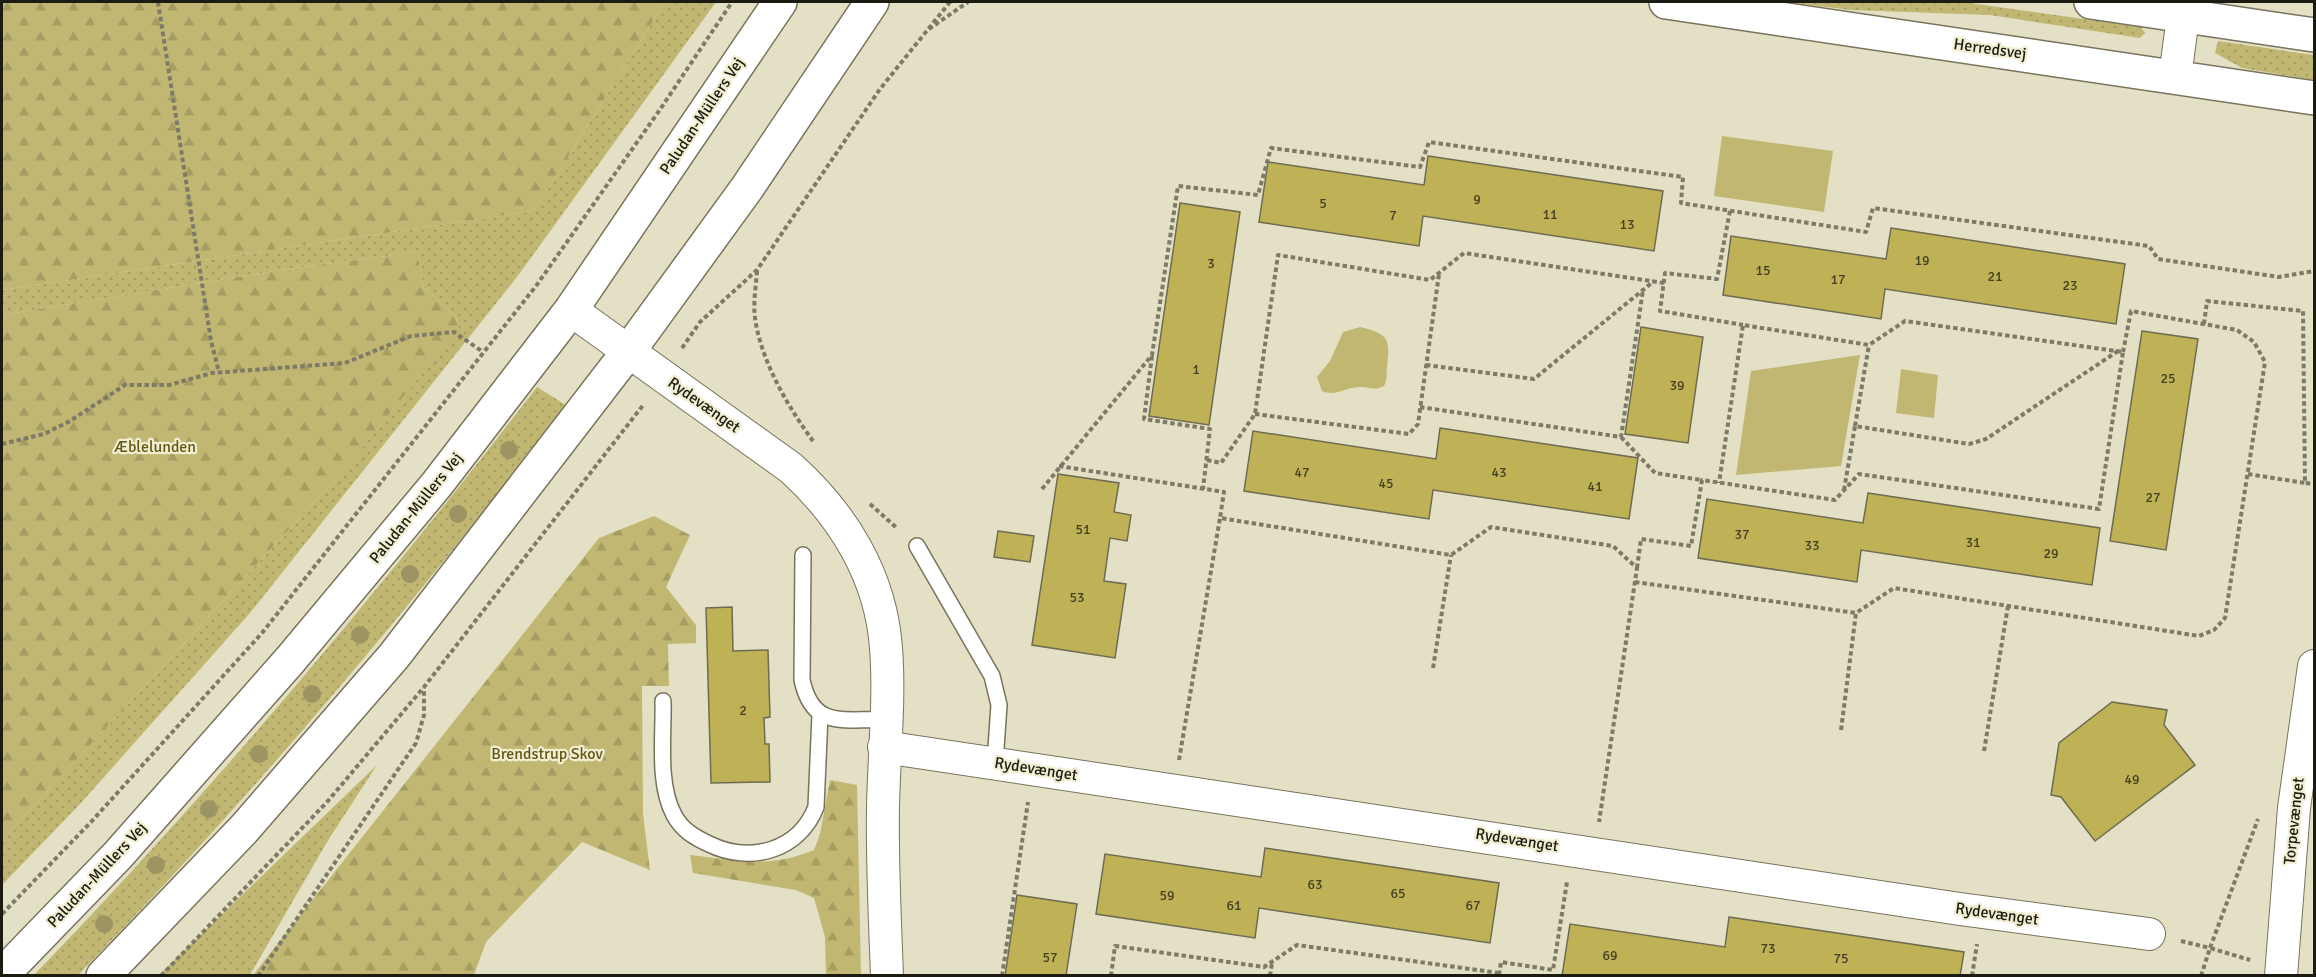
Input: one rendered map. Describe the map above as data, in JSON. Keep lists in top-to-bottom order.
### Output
{
  "streets": {
    "street": [
      "Herredsvej",
      "Paludan-Müllers Vej",
      "Rydevænget",
      "Torpevænget"
    ]
  },
  "crossings": [
    ["Paludan-Müllers Vej", "Rydevænget"]
  ],
  "parks": ["Æblelunden", "Brendstrup Skov"],
  "house_numbers": [
    "9",
    "5",
    "11",
    "7",
    "13",
    "19",
    "3",
    "15",
    "21",
    "17",
    "23",
    "1",
    "25",
    "39",
    "47",
    "43",
    "45",
    "41",
    "27",
    "51",
    "37",
    "31",
    "33",
    "29",
    "53",
    "2",
    "49",
    "63",
    "65",
    "59",
    "61",
    "67",
    "73",
    "69",
    "57",
    "75"
  ]
}
